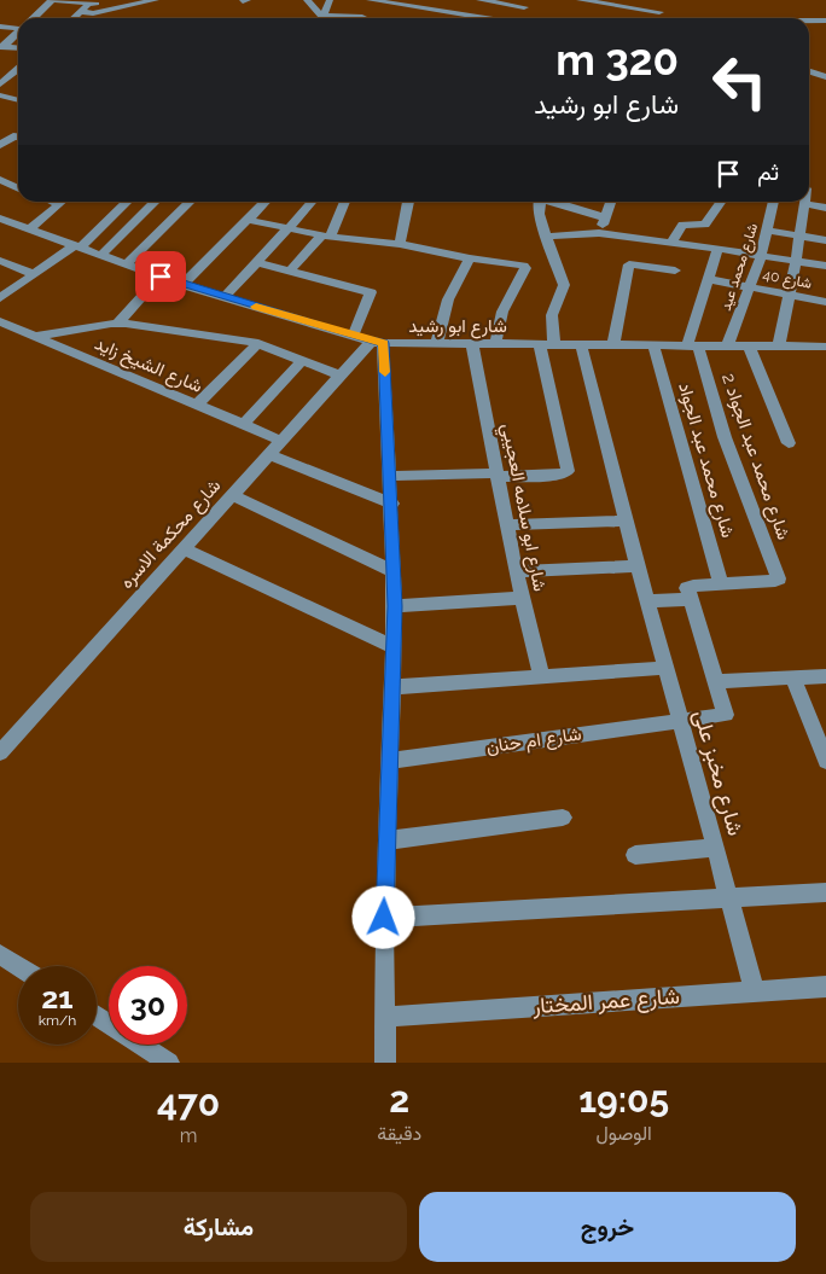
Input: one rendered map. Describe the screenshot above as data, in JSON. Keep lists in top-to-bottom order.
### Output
{
  "streets": {
    "street": [
      "شارع محمد عيد",
      "شارع 40",
      "شارع ابو رشيد",
      "شارع الشيخ زايد",
      "شارع محمد عبد الجواد 2",
      "شارع محمد عبد الجواد",
      "شارع ابو سلامه العجيبي",
      "شارع محكمة الاسره",
      "شارع ام حنان",
      "شارع مخبز على",
      "شارع عمر المختار"
    ]
  },
  "crossings": [
    ["شارع محمد عيد", "شارع 40"],
    ["شارع محمد عيد", "شارع ابو رشيد"],
    ["شارع ابو رشيد", "شارع محمد عبد الجواد 2"],
    ["شارع ابو رشيد", "شارع محمد عبد الجواد"],
    ["شارع ابو رشيد", "شارع ابو سلامه العجيبي"],
    ["شارع ابو رشيد", "شارع محكمة الاسره"],
    ["شارع ابو رشيد", "شارع مخبز على"],
    ["شارع الشيخ زايد", "شارع محكمة الاسره"],
    ["شارع محمد عبد الجواد 2", "شارع محمد عبد الجواد"],
    ["شارع ام حنان", "شارع مخبز على"],
    ["شارع مخبز على", "شارع عمر المختار"]
  ],
  "page": {
    "turn": ["320 m", "شارع ابو رشيد"],
    "then": "ثم",
    "speed": "21 km/h",
    "limit": "30",
    "eta": [
      "19:05",
      "الوصول",
      "2",
      "دقيقة",
      "470",
      "m"
    ],
    "buttons": ["خروج", "مشاركة"]
  }
}
